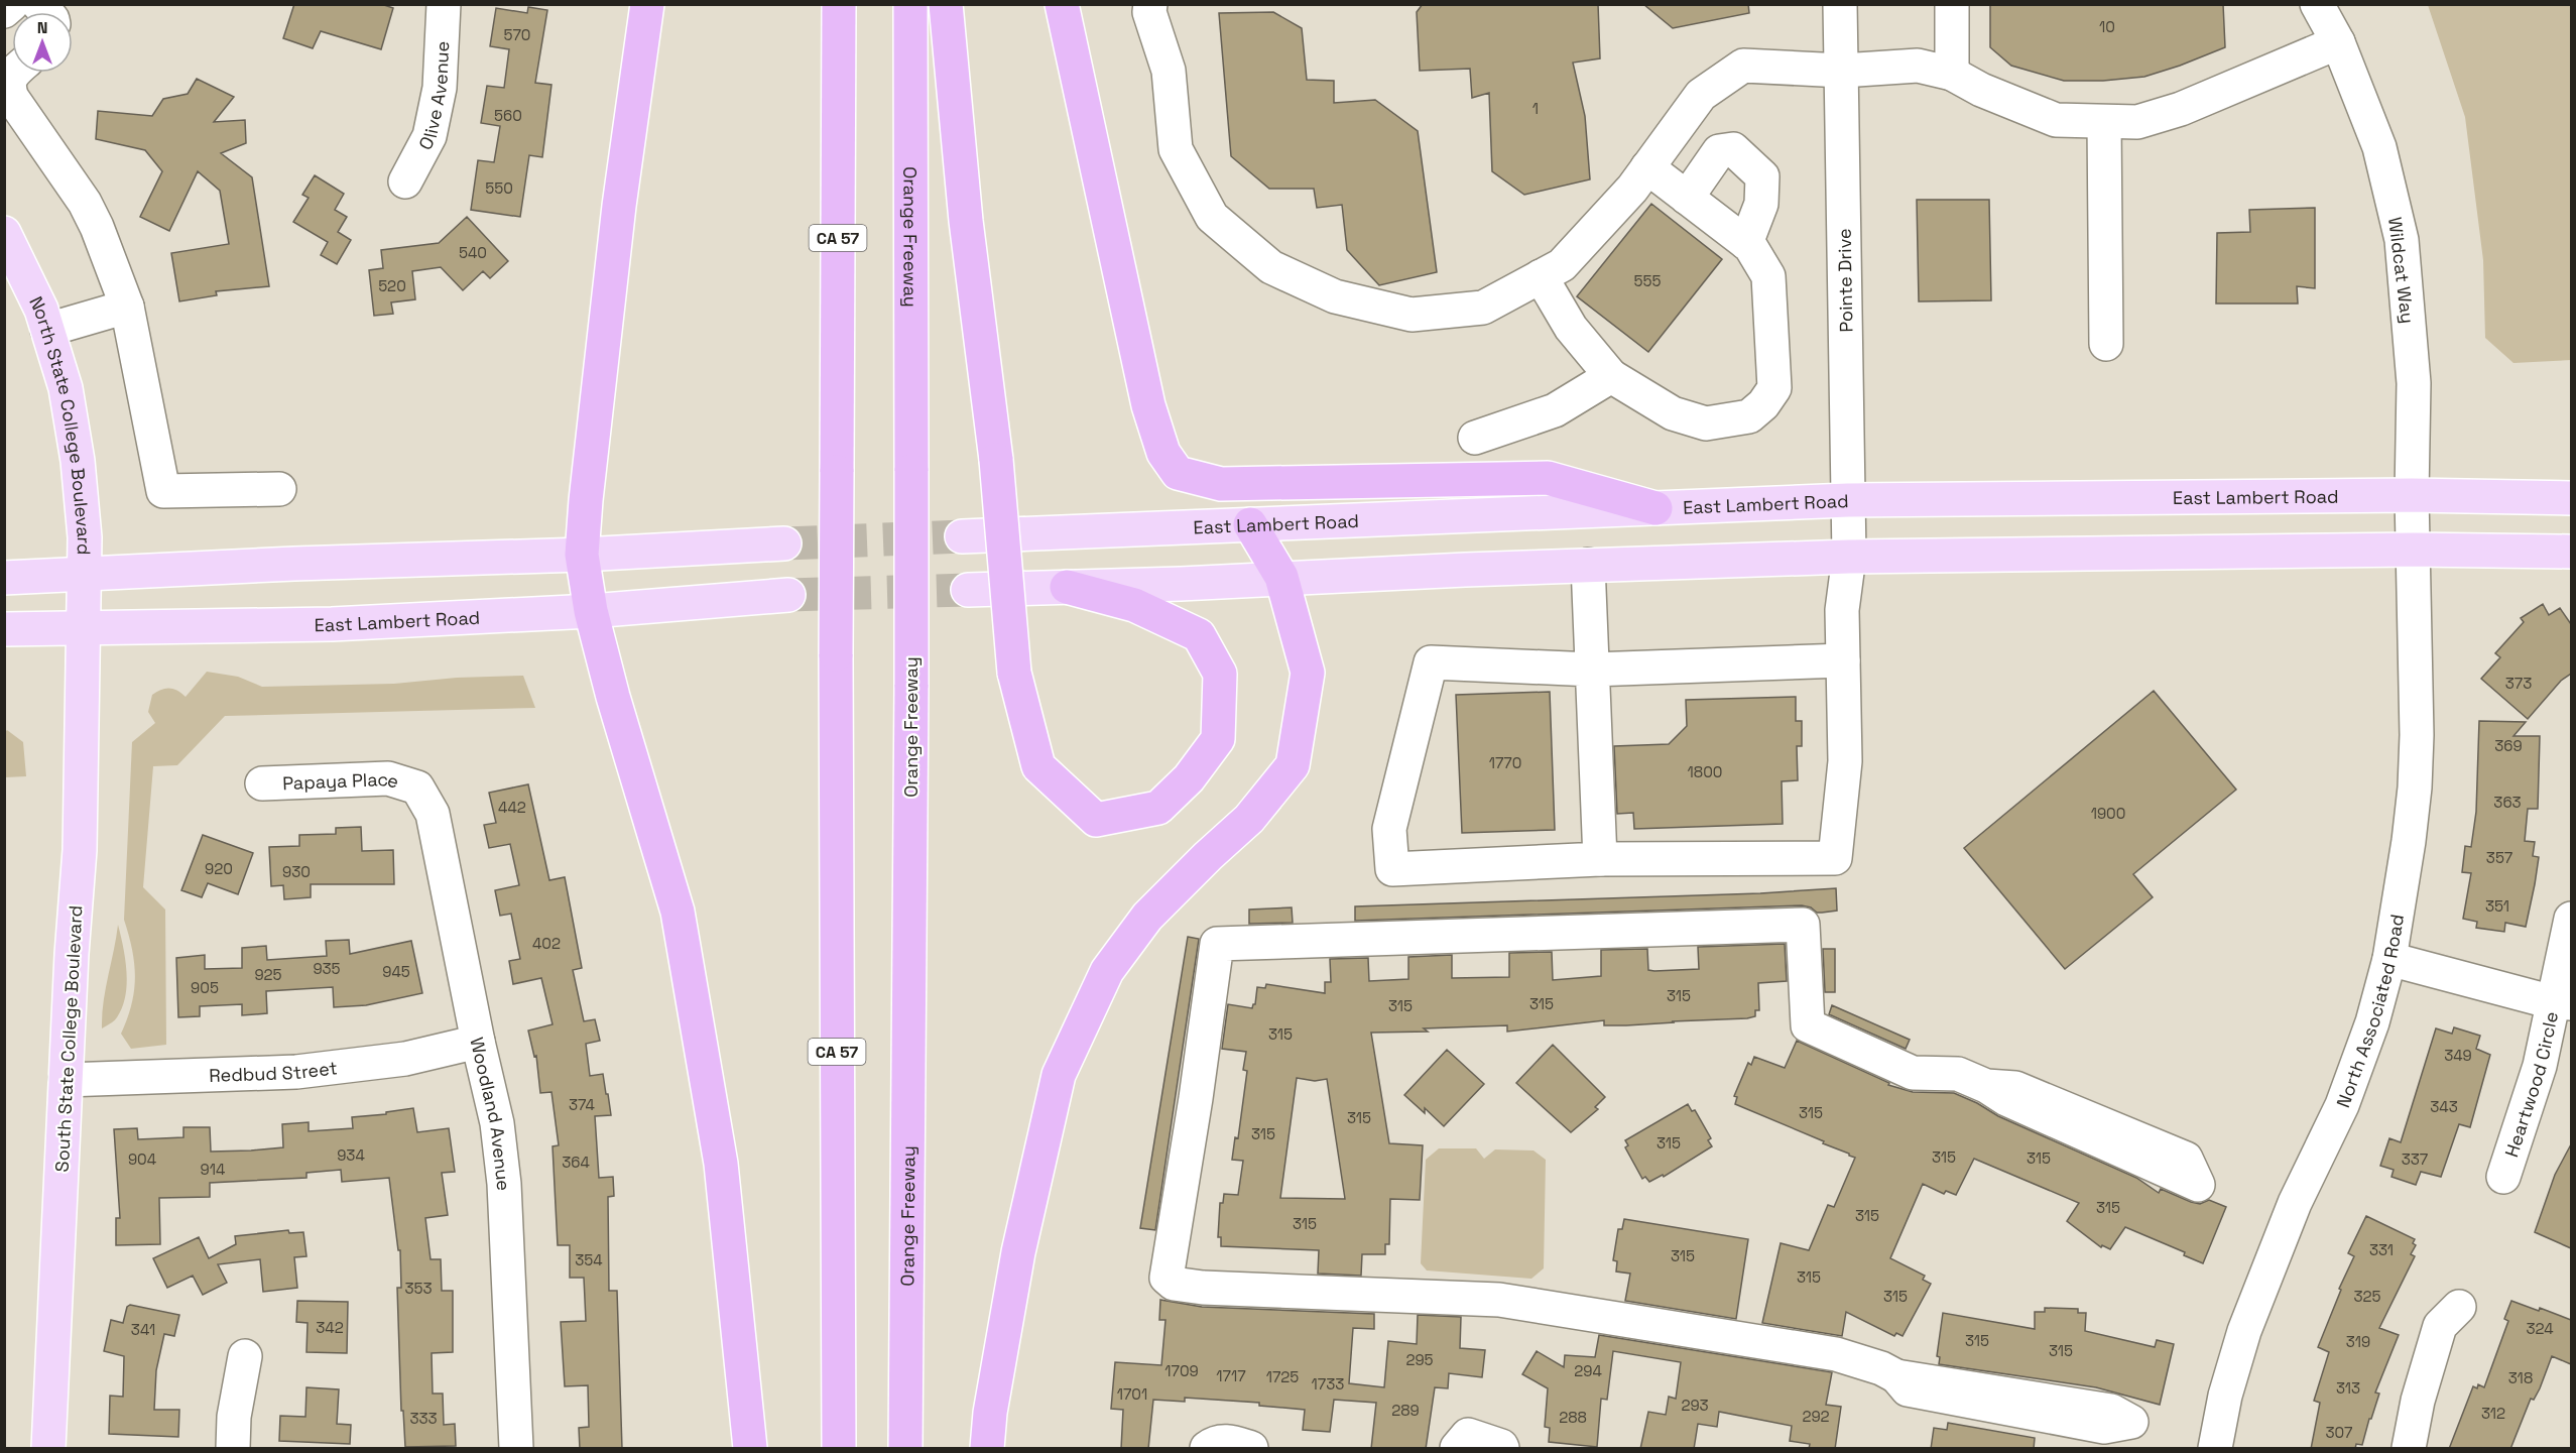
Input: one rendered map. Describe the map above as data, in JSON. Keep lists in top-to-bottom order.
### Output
{
  "streets": {
    "highway": ["Orange Freeway", "CA 57"],
    "main road": ["North State College Boulevard", "East Lambert Road", "South State College Boulevard"],
    "street": [
      "Olive Avenue",
      "Wildcat Way",
      "Pointe Drive",
      "Papaya Place",
      "North Associated Road",
      "Redbud Street",
      "Heartwood Circle",
      "Woodland Avenue"
    ]
  },
  "crossings": [
    ["Wildcat Way", "East Lambert Road"],
    ["Wildcat Way", "North Associated Road"],
    ["Pointe Drive", "East Lambert Road"],
    ["North State College Boulevard", "East Lambert Road"],
    ["North State College Boulevard", "South State College Boulevard"],
    ["East Lambert Road", "South State College Boulevard"],
    ["Papaya Place", "Woodland Avenue"],
    ["South State College Boulevard", "Redbud Street"],
    ["Redbud Street", "Woodland Avenue"]
  ],
  "house_numbers": [
    "10",
    "570",
    "1",
    "560",
    "550",
    "540",
    "555",
    "520",
    "373",
    "369",
    "1770",
    "1800",
    "363",
    "442",
    "1900",
    "357",
    "920",
    "930",
    "351",
    "402",
    "935",
    "945",
    "925",
    "905",
    "315",
    "315",
    "315",
    "315",
    "349",
    "374",
    "343",
    "315",
    "315",
    "315",
    "315",
    "934",
    "315",
    "315",
    "904",
    "337",
    "364",
    "914",
    "315",
    "315",
    "315",
    "331",
    "315",
    "354",
    "315",
    "353",
    "315",
    "325",
    "342",
    "324",
    "341",
    "315",
    "319",
    "315",
    "295",
    "1709",
    "294",
    "1717",
    "1725",
    "318",
    "1733",
    "313",
    "1701",
    "293",
    "289",
    "312",
    "292",
    "288",
    "333",
    "307"
  ],
  "north": "top"
}
